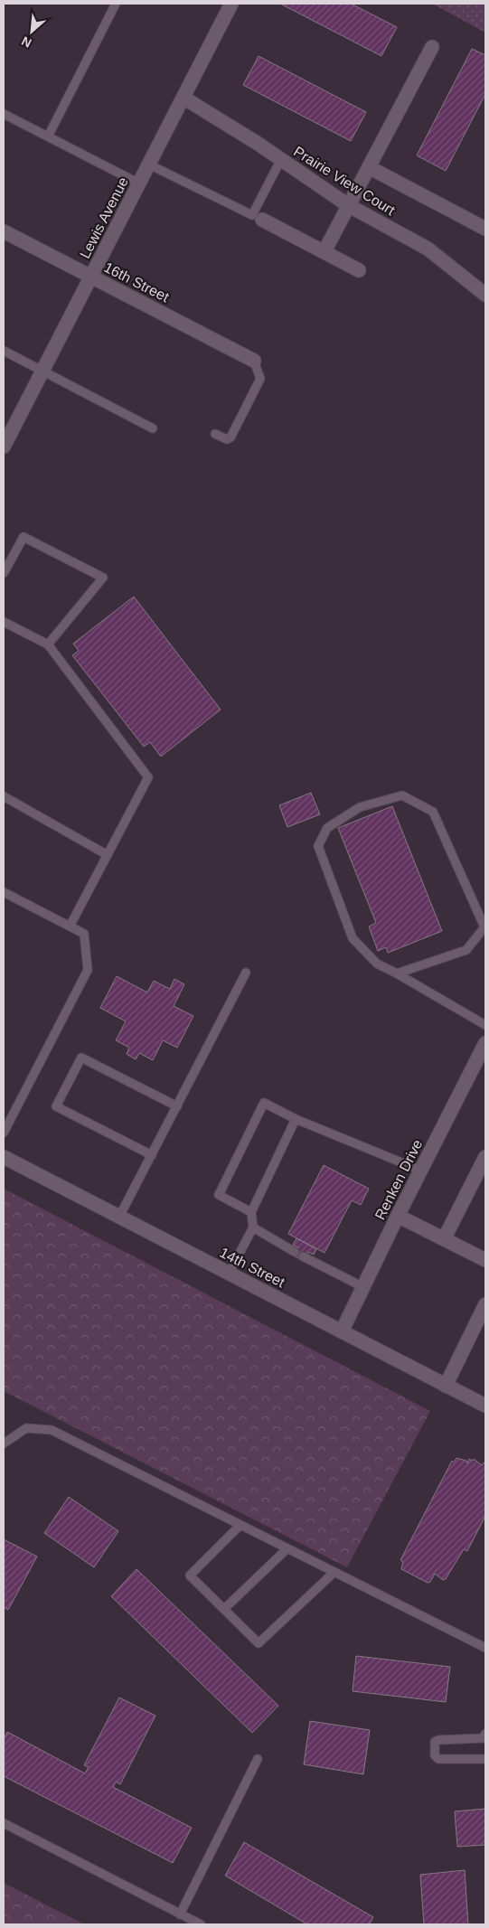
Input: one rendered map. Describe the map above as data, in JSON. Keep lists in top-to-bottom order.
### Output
{
  "streets": {
    "street": [
      "Prairie View Court",
      "Lewis Avenue",
      "16th Street",
      "Renken Drive",
      "14th Street"
    ]
  },
  "crossings": [
    ["Prairie View Court", "Lewis Avenue"],
    ["Lewis Avenue", "16th Street"],
    ["Renken Drive", "14th Street"]
  ],
  "north": "bottom left"
}
